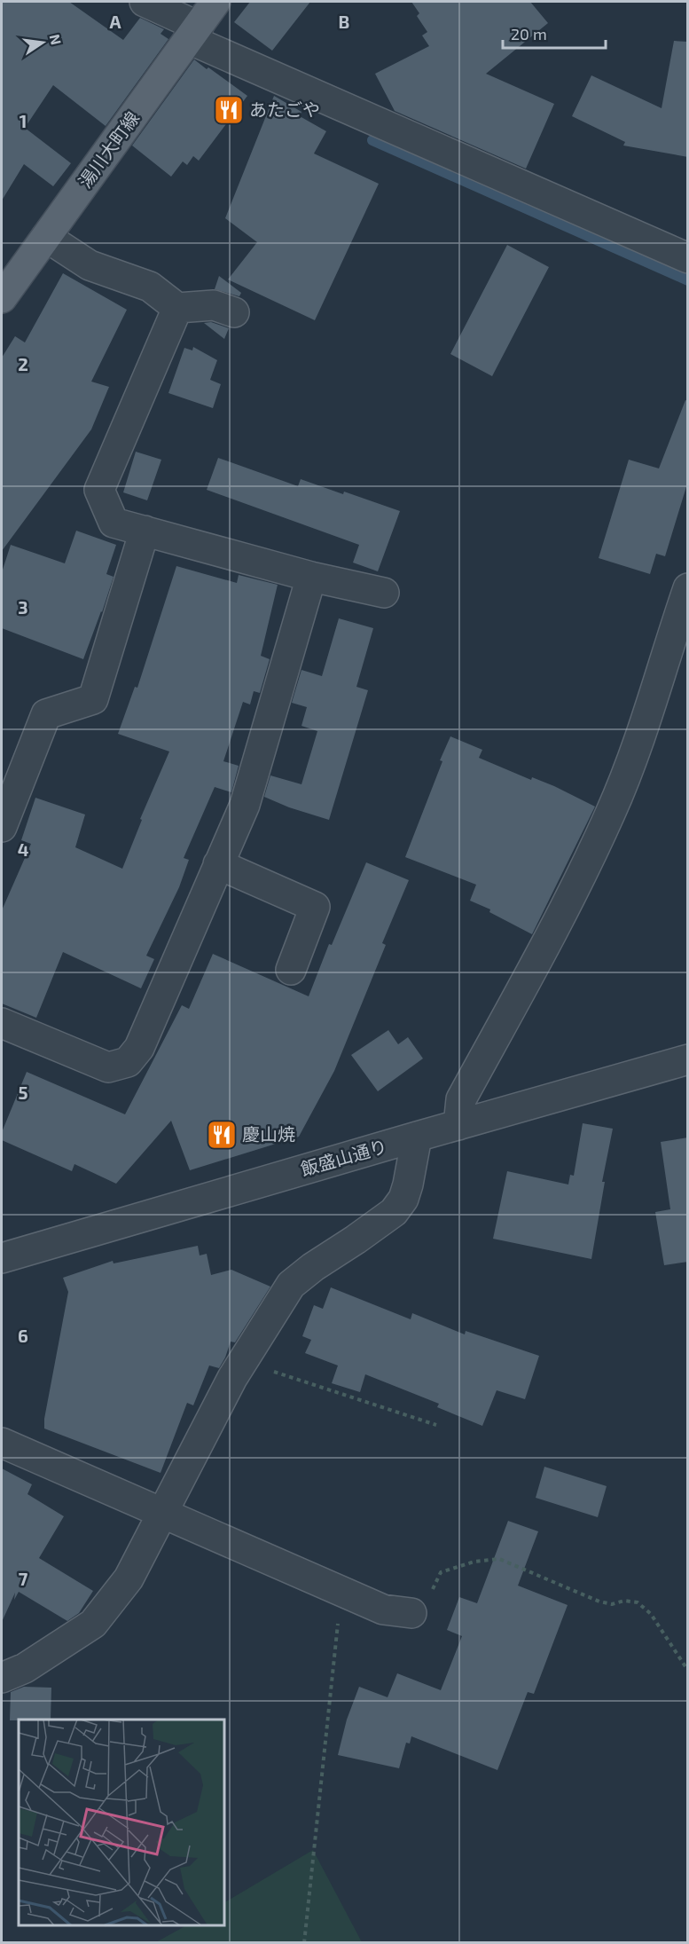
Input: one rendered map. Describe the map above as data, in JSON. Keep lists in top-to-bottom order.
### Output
{
  "streets": {
    "main road": ["湯川大町線"],
    "street": ["飯盛山通り"]
  },
  "places": {
    "restaurant": ["あたごや", "慶山焼"]
  },
  "scale_bar": "20 m",
  "north": "right",
  "grid": {
    "columns": ["A", "B"],
    "rows": [
      "1",
      "2",
      "3",
      "4",
      "5",
      "6",
      "7"
    ]
  }
}
